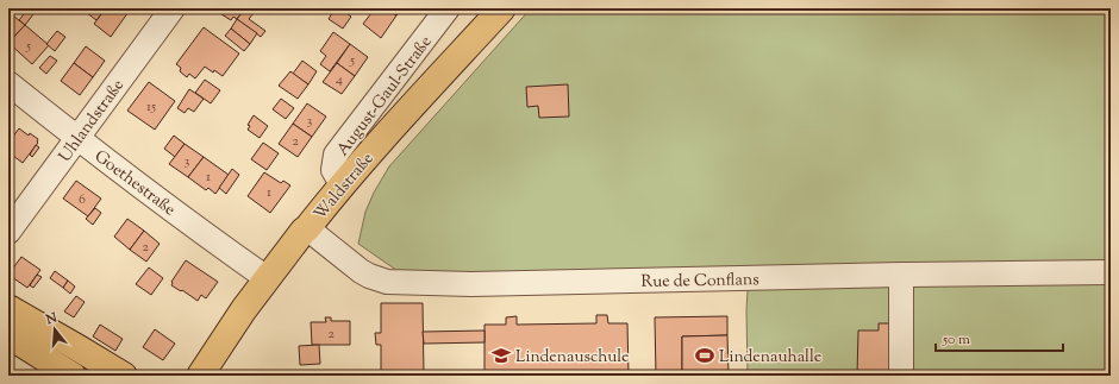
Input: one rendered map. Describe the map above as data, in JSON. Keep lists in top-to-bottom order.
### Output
{
  "streets": {
    "main road": ["Waldstraße"],
    "street": [
      "August-Gaul-Straße",
      "Uhlandstraße",
      "Goethestraße",
      "Rue de Conflans"
    ]
  },
  "crossings": [
    ["August-Gaul-Straße", "Waldstraße"],
    ["Uhlandstraße", "Goethestraße"],
    ["Goethestraße", "Waldstraße"],
    ["Waldstraße", "Rue de Conflans"]
  ],
  "places": {
    "school or university": ["Lindenauschule"],
    "sports": ["Lindenauhalle"]
  },
  "house_numbers": [
    "5",
    "5",
    "4",
    "15",
    "3",
    "2",
    "3",
    "1",
    "1",
    "6",
    "2",
    "2"
  ],
  "scale_bar": "50 m",
  "north": "top"
}
